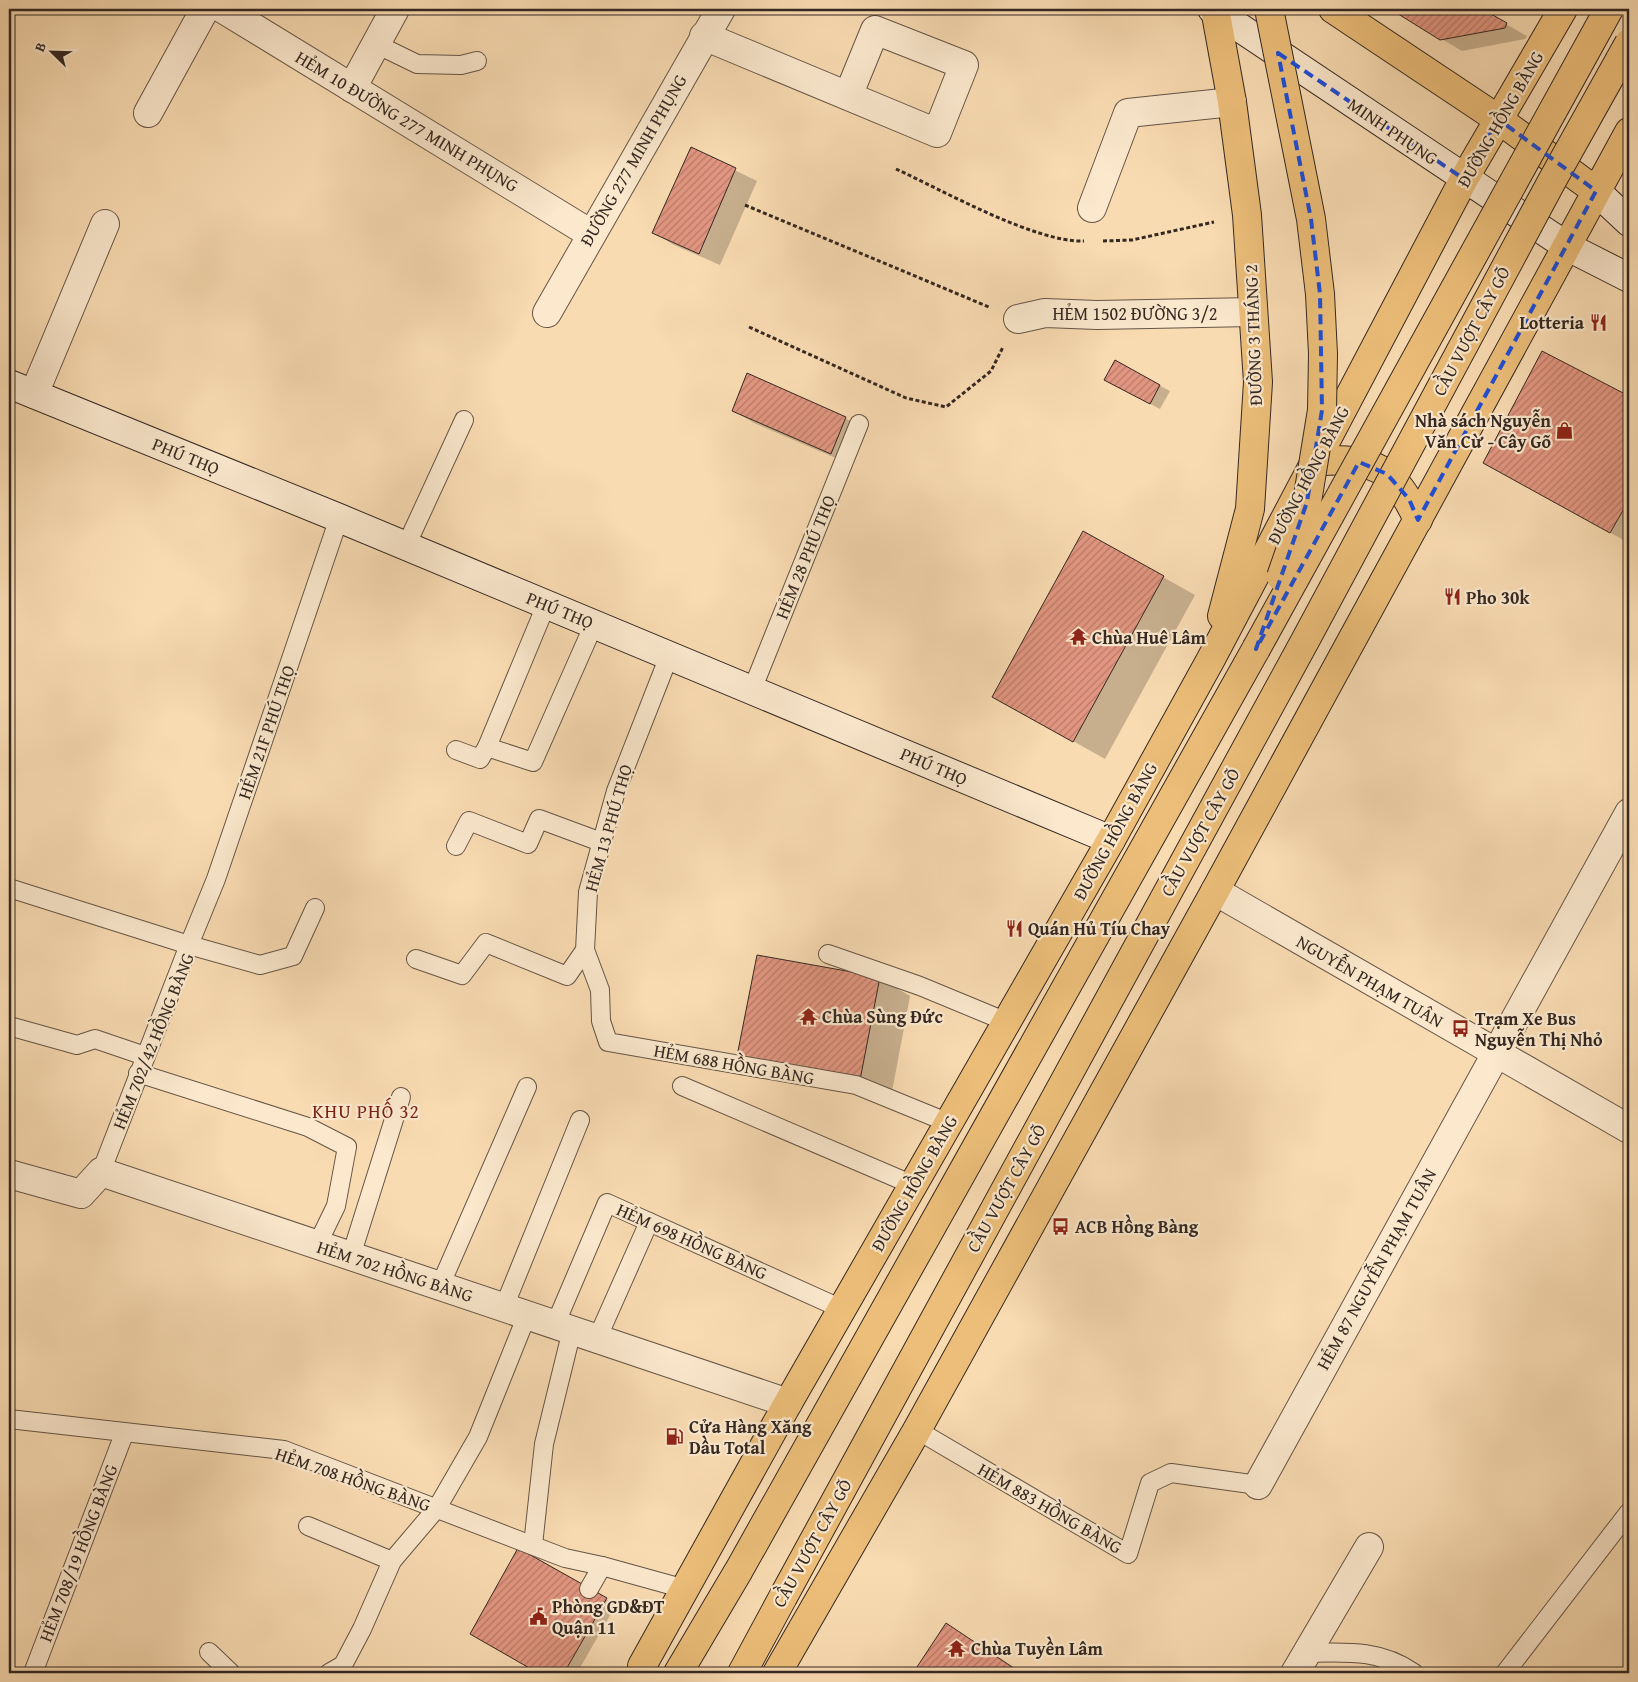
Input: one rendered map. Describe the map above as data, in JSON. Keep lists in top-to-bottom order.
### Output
{
  "streets": {
    "main road": ["ĐƯỜNG HỒNG BÀNG", "CẦU VƯỢT CÂY GÕ", "ĐƯỜNG 3 THÁNG 2"],
    "street": [
      "HẺM 10 ĐƯỜNG 277 MINH PHỤNG",
      "MINH PHỤNG",
      "ĐƯỜNG 277 MINH PHỤNG",
      "HẺM 1502 ĐƯỜNG 3/2",
      "PHÚ THỌ",
      "NGUYỄN PHẠM TUÂN",
      "HẺM 87 NGUYỄN PHẠM TUÂN",
      "HẺM 702 HỒNG BÀNG"
    ],
    "lane": [
      "HẺM 28 PHÚ THỌ",
      "HẺM 21F PHÚ THỌ",
      "HẺM 13 PHÚ THỌ",
      "HẺM 702/42 HỒNG BÀNG",
      "HẺM 688 HỒNG BÀNG",
      "HẺM 698 HỒNG BÀNG",
      "HẺM 708 HỒNG BÀNG",
      "HẺM 883 HỒNG BÀNG",
      "HẺM 708/19 HỒNG BÀNG"
    ]
  },
  "crossings": [
    ["ĐƯỜNG HỒNG BÀNG", "MINH PHỤNG"],
    ["ĐƯỜNG HỒNG BÀNG", "ĐƯỜNG 3 THÁNG 2"],
    ["ĐƯỜNG HỒNG BÀNG", "PHÚ THỌ"],
    ["ĐƯỜNG HỒNG BÀNG", "HẺM 688 HỒNG BÀNG"],
    ["ĐƯỜNG HỒNG BÀNG", "HẺM 698 HỒNG BÀNG"],
    ["ĐƯỜNG HỒNG BÀNG", "HẺM 702 HỒNG BÀNG"],
    ["ĐƯỜNG HỒNG BÀNG", "HẺM 708 HỒNG BÀNG"],
    ["HẺM 10 ĐƯỜNG 277 MINH PHỤNG", "ĐƯỜNG 277 MINH PHỤNG"],
    ["MINH PHỤNG", "ĐƯỜNG 3 THÁNG 2"],
    ["HẺM 1502 ĐƯỜNG 3/2", "ĐƯỜNG 3 THÁNG 2"],
    ["PHÚ THỌ", "HẺM 28 PHÚ THỌ"],
    ["PHÚ THỌ", "HẺM 21F PHÚ THỌ"],
    ["PHÚ THỌ", "HẺM 13 PHÚ THỌ"],
    ["HẺM 21F PHÚ THỌ", "HẺM 702/42 HỒNG BÀNG"],
    ["HẺM 13 PHÚ THỌ", "HẺM 688 HỒNG BÀNG"],
    ["NGUYỄN PHẠM TUÂN", "HẺM 87 NGUYỄN PHẠM TUÂN"],
    ["HẺM 702/42 HỒNG BÀNG", "HẺM 702 HỒNG BÀNG"],
    ["HẺM 698 HỒNG BÀNG", "HẺM 702 HỒNG BÀNG"],
    ["HẺM 87 NGUYỄN PHẠM TUÂN", "HẺM 883 HỒNG BÀNG"],
    ["HẺM 708 HỒNG BÀNG", "HẺM 708/19 HỒNG BÀNG"]
  ],
  "districts": ["KHU PHỐ 32"],
  "places": {
    "restaurant": ["Lotteria", "Pho 30k", "Quán Hủ Tíu Chay"],
    "shop": ["Nhà sách Nguyễn Văn Cừ - Cây Gõ"],
    "temple": ["Chùa Huê Lâm", "Chùa Sùng Đức", "Chùa Tuyền Lâm"],
    "bus stop": ["Trạm Xe Bus Nguyễn Thị Nhỏ", "ACB Hồng Bàng"],
    "fuel station": ["Cửa Hàng Xăng Dầu Total"],
    "public building": ["Phòng GD&ĐT Quận 11"]
  },
  "north": "top left"
}
